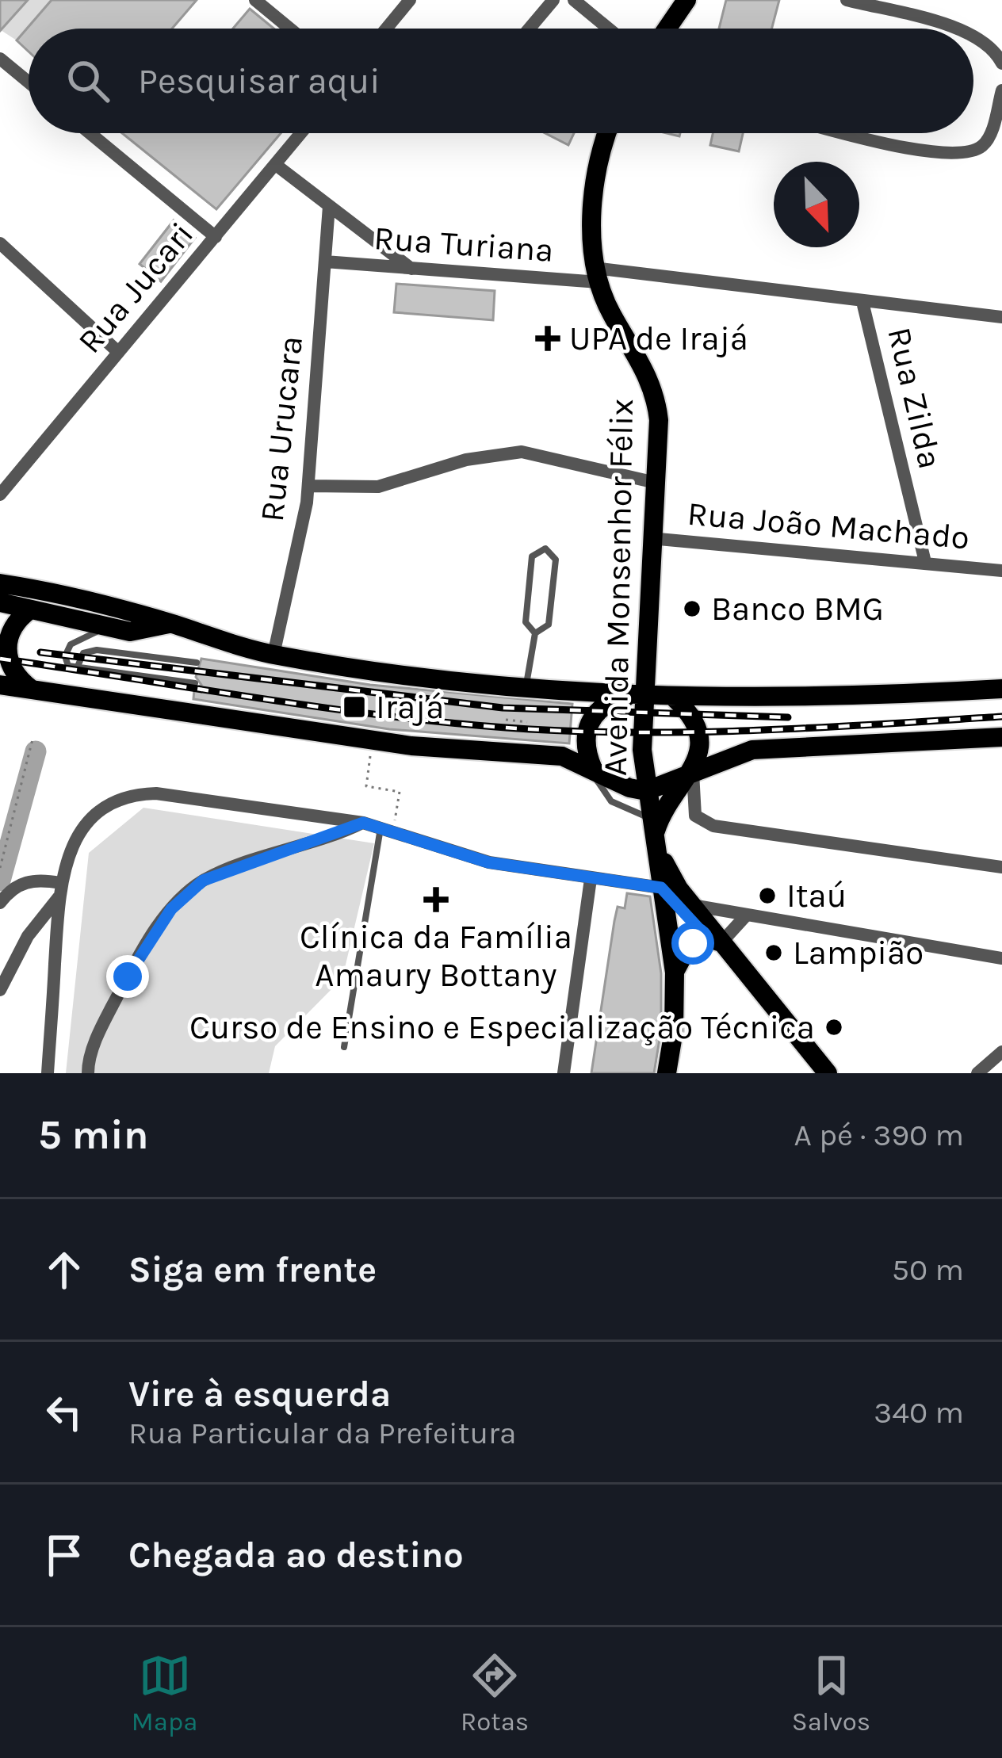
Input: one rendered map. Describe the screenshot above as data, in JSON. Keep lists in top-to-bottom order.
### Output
{
  "streets": {
    "main road": ["Avenida Monsenhor Félix"],
    "street": [
      "Rua Turiana",
      "Rua Jucari",
      "Rua Zilda",
      "Rua Urucara",
      "Rua João Machado"
    ]
  },
  "crossings": [
    ["Rua Turiana", "Rua Zilda"],
    ["Rua Turiana", "Rua Urucara"],
    ["Rua Turiana", "Avenida Monsenhor Félix"],
    ["Rua Zilda", "Rua João Machado"],
    ["Rua João Machado", "Avenida Monsenhor Félix"]
  ],
  "places": {
    "health": ["UPA de Irajá", "Clínica da Família Amaury Bottany"],
    "other": [
      "Banco BMG",
      "Itaú",
      "Lampião",
      "Curso de Ensino e Especialização Técnica"
    ],
    "transit": ["Irajá"]
  },
  "north": "bottom right",
  "page": {
    "search": "Pesquisar aqui",
    "heading": ["5 min", "A pé · 390 m"],
    "list": [
      ["Siga em frente", "50 m"],
      ["Vire à esquerda", "Rua Particular da Prefeitura", "340 m"],
      "Chegada ao destino"
    ],
    "nav": ["Mapa", "Rotas", "Salvos"]
  }
}
